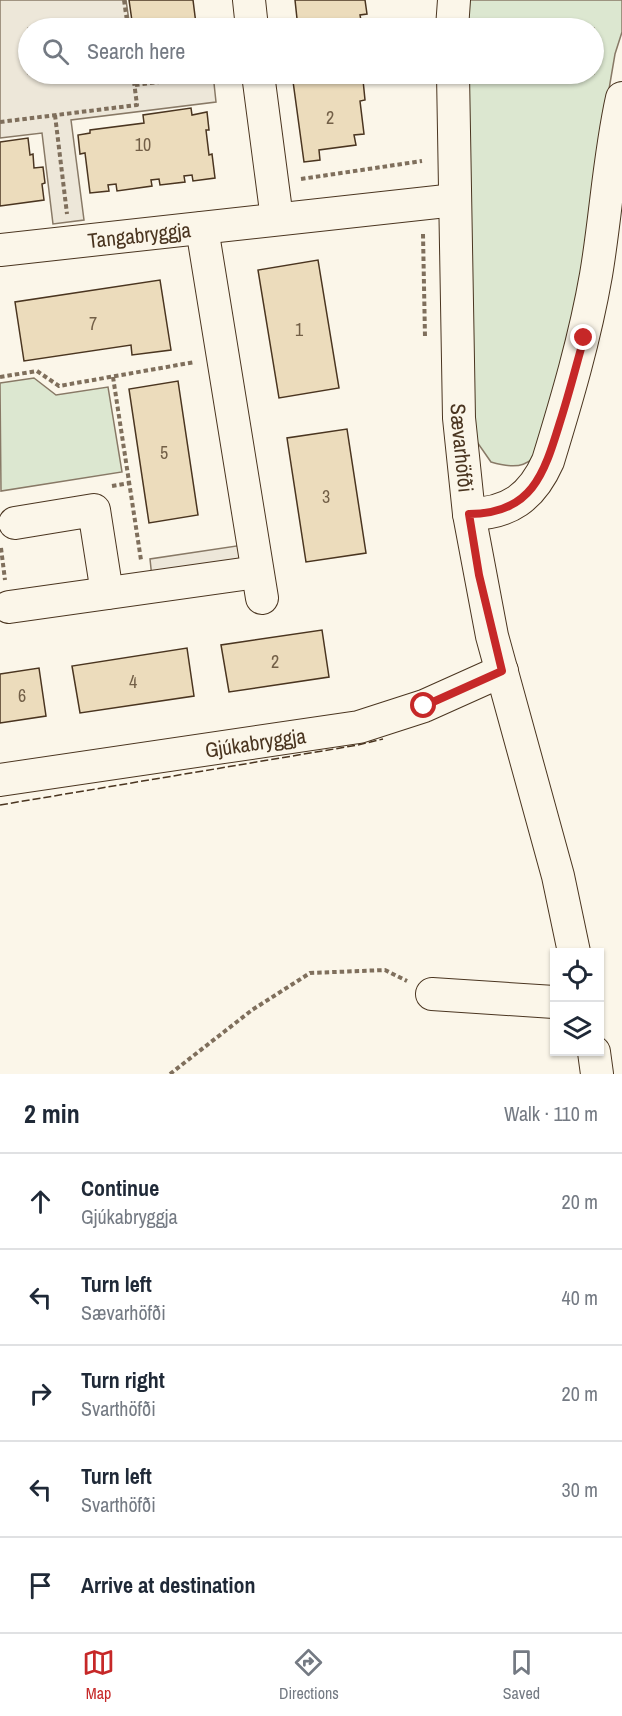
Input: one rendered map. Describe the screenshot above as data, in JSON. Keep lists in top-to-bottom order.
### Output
{
  "streets": {
    "street": ["Tangabryggja", "Sævarhöfði", "Gjúkabryggja"]
  },
  "crossings": [
    ["Tangabryggja", "Sævarhöfði"],
    ["Sævarhöfði", "Gjúkabryggja"]
  ],
  "house_numbers": [
    "2",
    "10",
    "7",
    "1",
    "5",
    "3",
    "2",
    "4",
    "6"
  ],
  "page": {
    "search": "Search here",
    "heading": ["2 min", "Walk · 110 m"],
    "list": [
      ["Continue", "Gjúkabryggja", "20 m"],
      ["Turn left", "Sævarhöfði", "40 m"],
      ["Turn right", "Svarthöfði", "20 m"],
      ["Turn left", "Svarthöfði", "30 m"],
      "Arrive at destination"
    ],
    "nav": ["Map", "Directions", "Saved"]
  }
}
